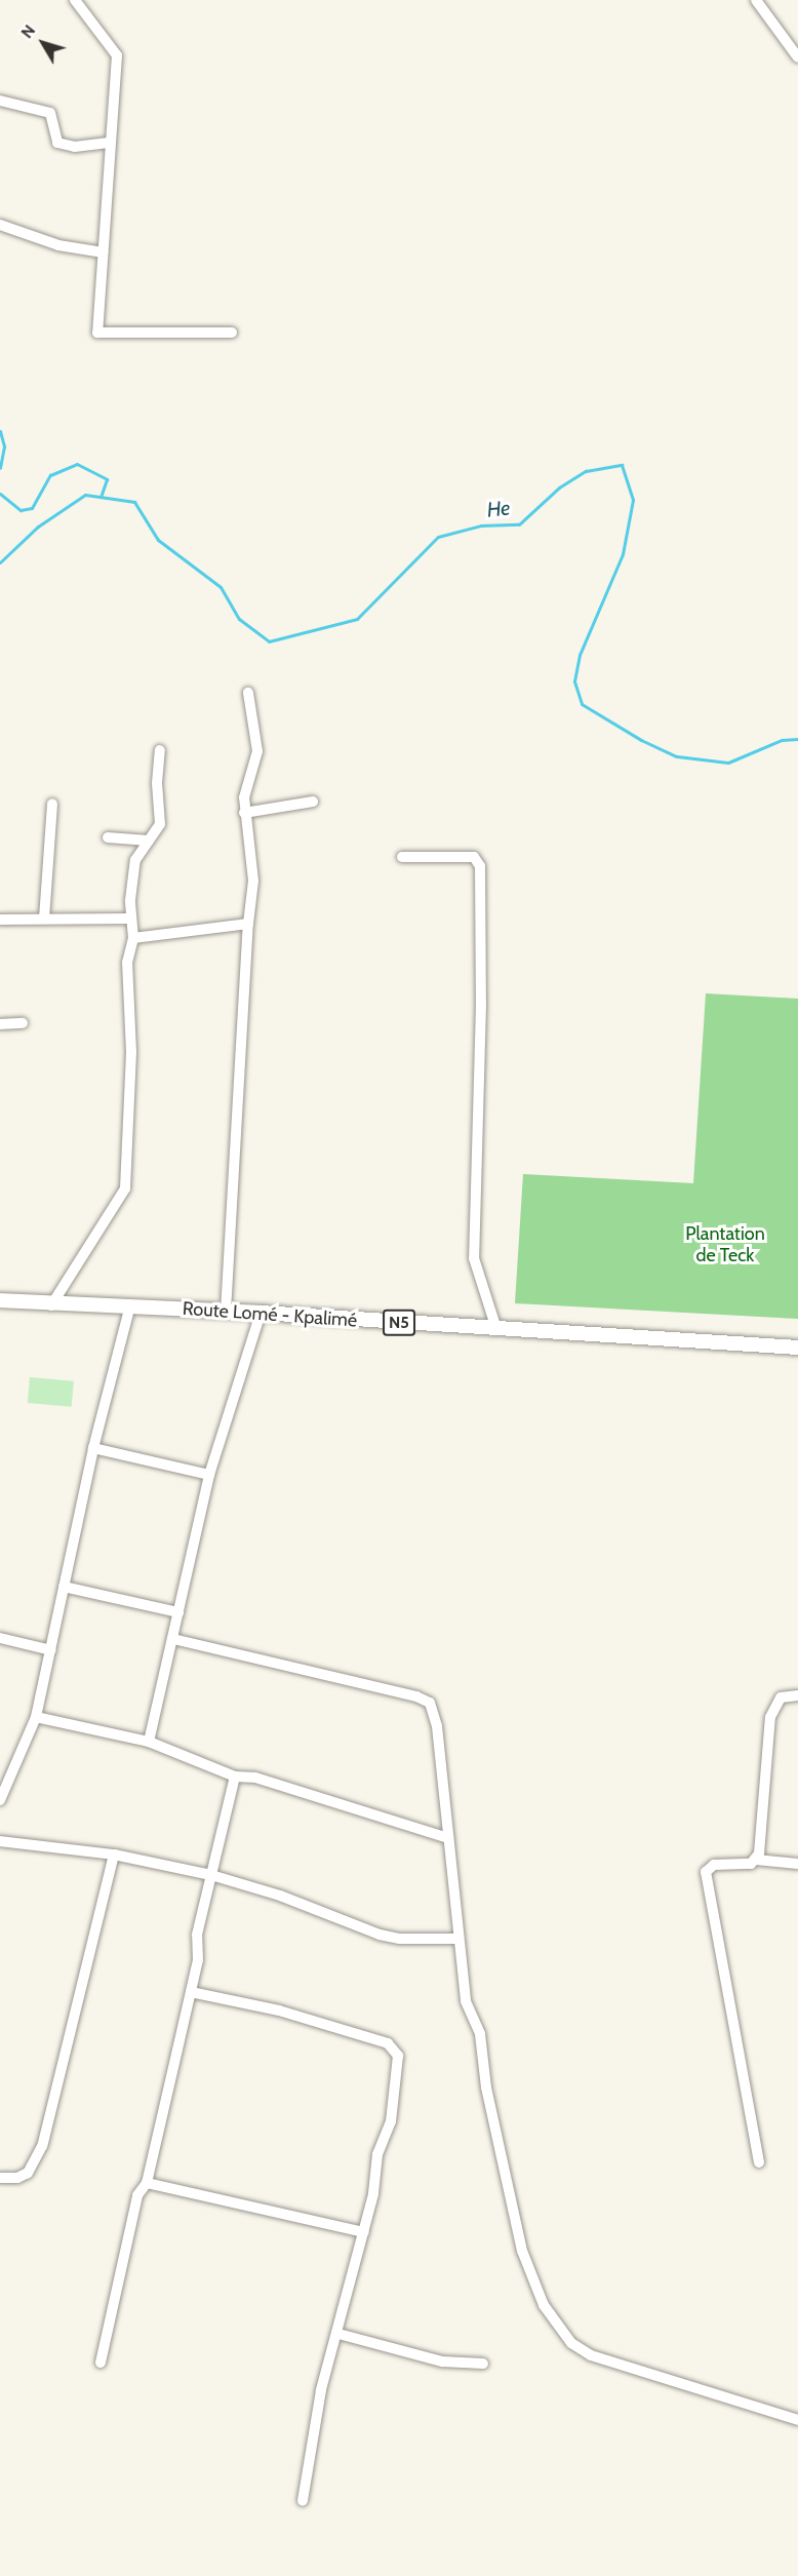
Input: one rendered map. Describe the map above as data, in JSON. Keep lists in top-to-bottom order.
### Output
{
  "streets": {
    "main road": ["Route Lomé - Kpalimé", "N5"]
  },
  "water": ["He"],
  "parks": ["Plantation de Teck"],
  "north": "top left"
}
